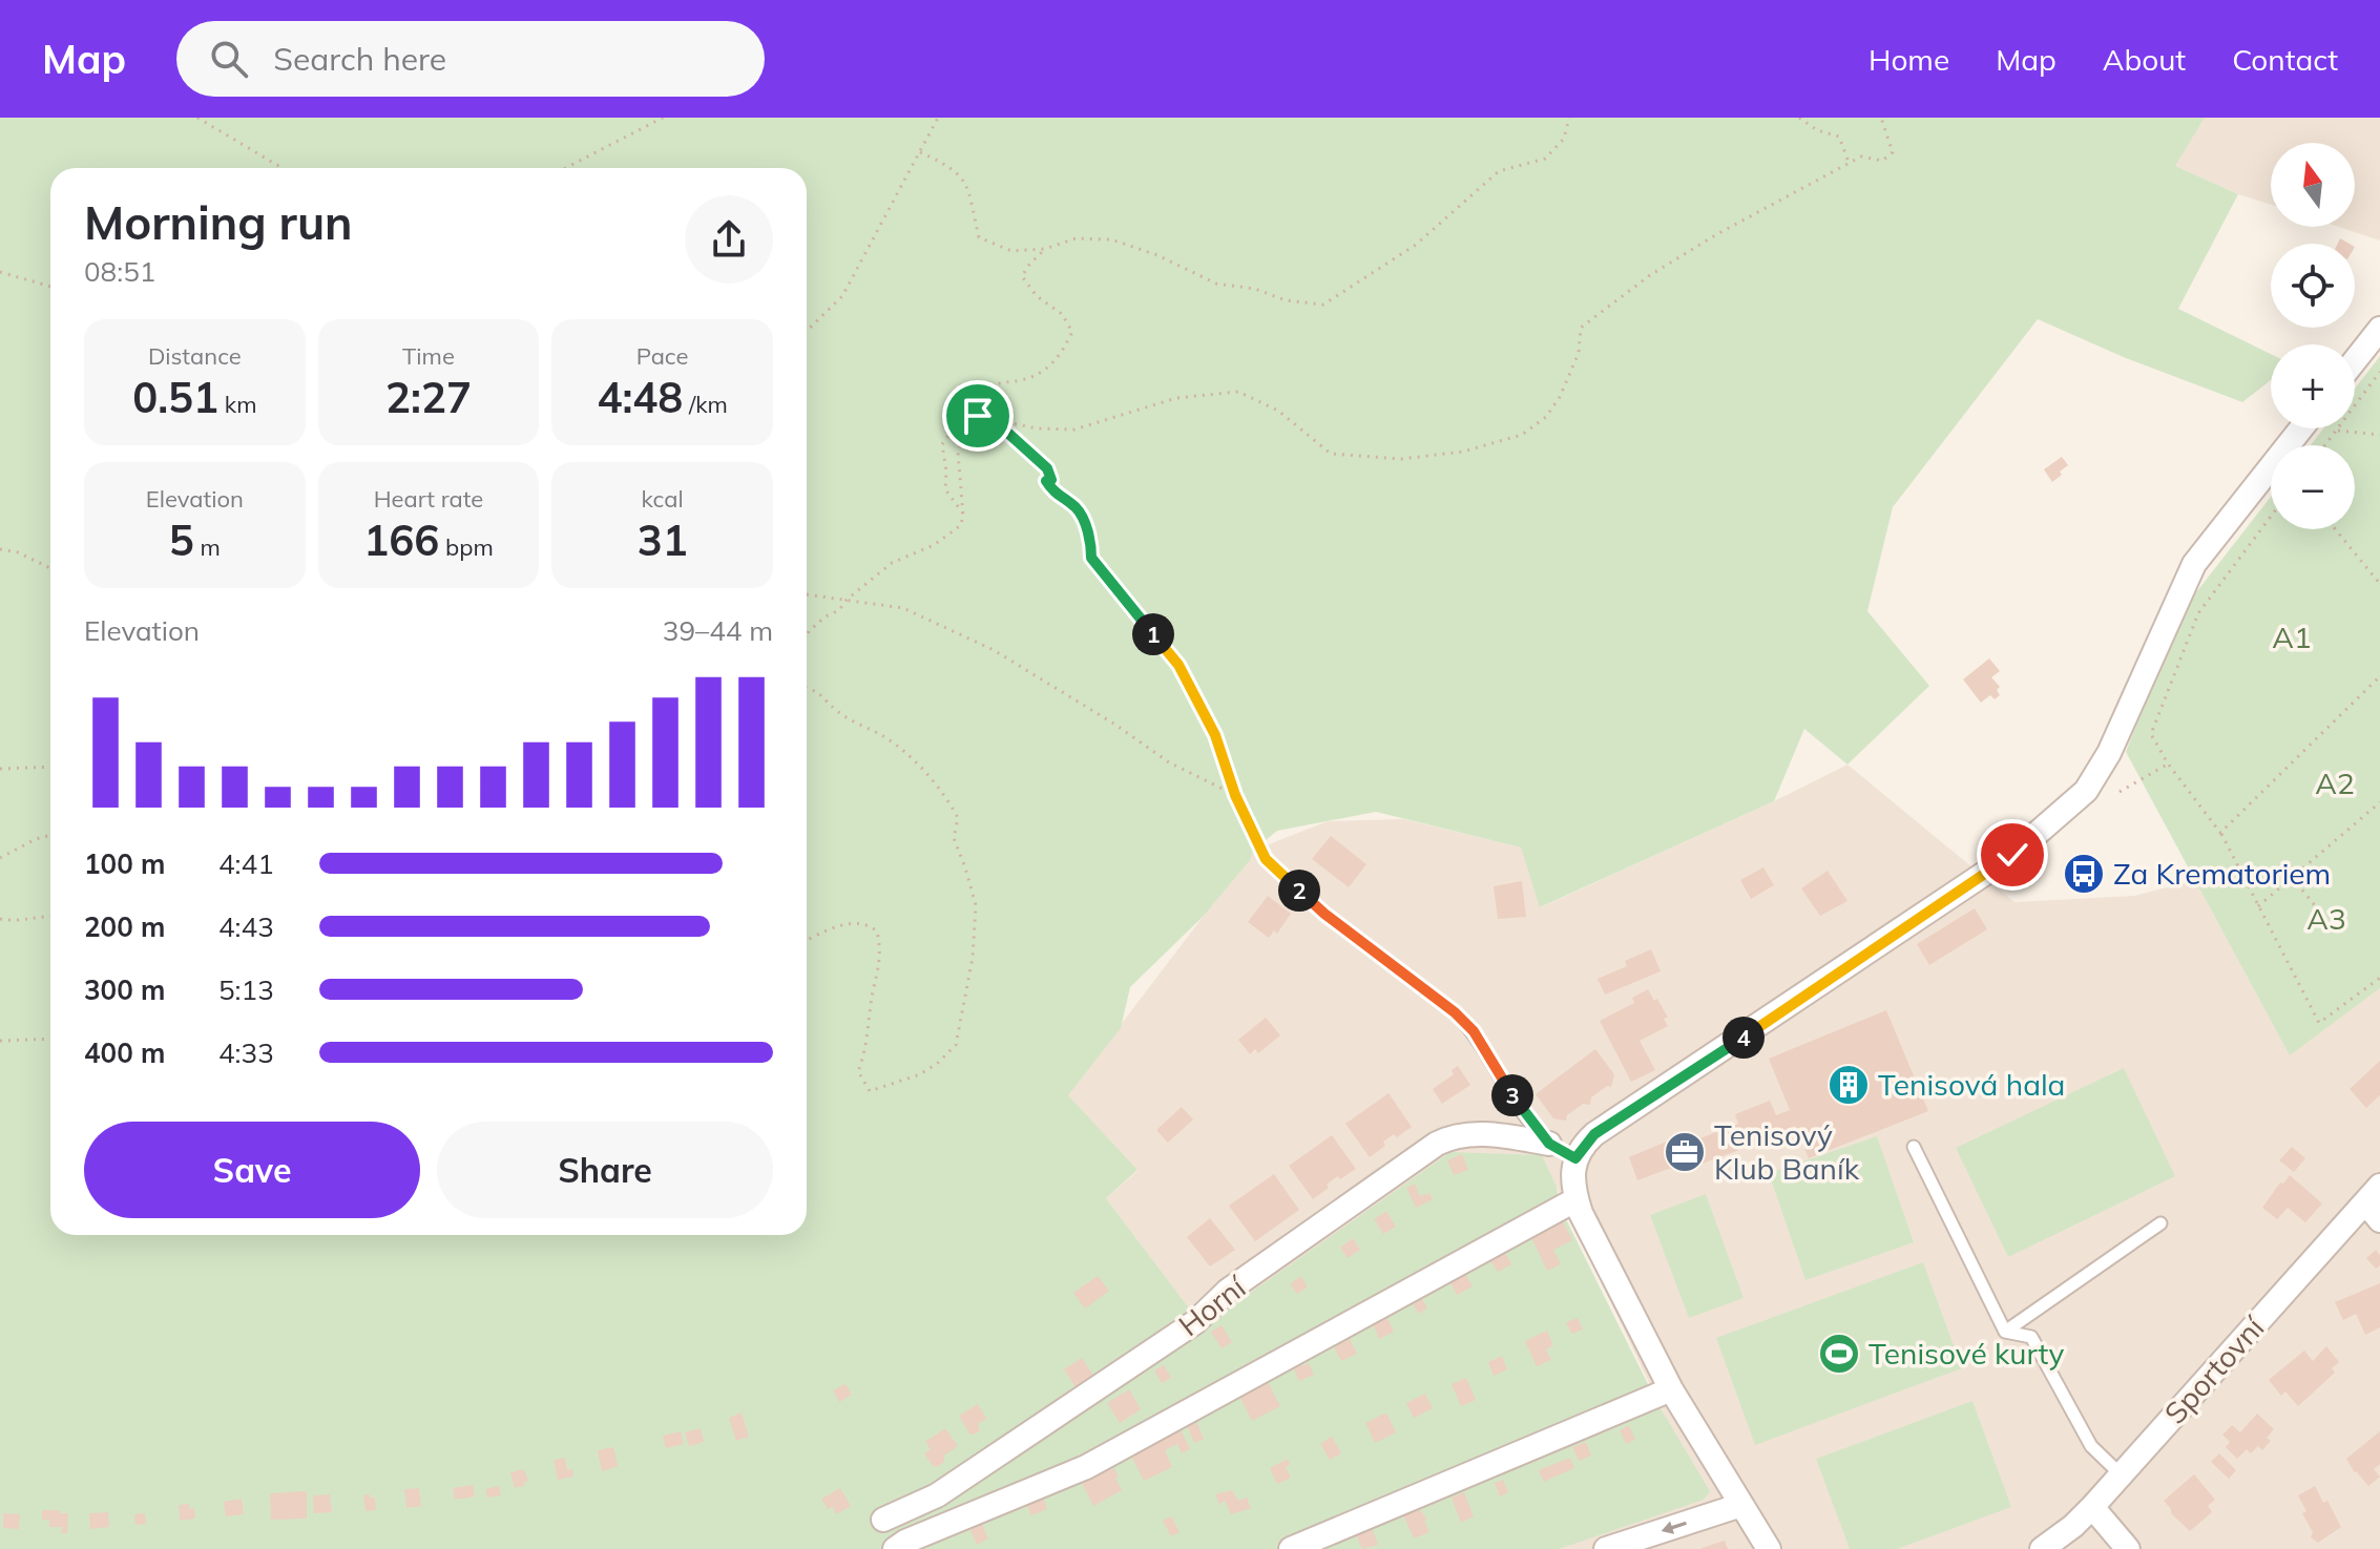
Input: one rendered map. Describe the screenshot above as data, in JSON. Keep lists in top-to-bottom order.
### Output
{
  "streets": {
    "street": ["Horní", "Sportovní"]
  },
  "parks": ["A1", "A2", "A3"],
  "places": {
    "bus stop": ["Za Krematoriem"],
    "building": ["Tenisová hala"],
    "office": ["Tenisový Klub Baník"],
    "sports": ["Tenisové kurty"]
  },
  "north": "top",
  "page": {
    "header": "Map",
    "search": "Search here",
    "nav": [
      "Home",
      "Map",
      "About",
      "Contact"
    ],
    "map_buttons": ["+", "−"],
    "heading": ["Morning run", "08:51"],
    "stats": [
      ["Distance", "0.51 km"],
      ["Time", "2:27"],
      ["Pace", "4:48 /km"],
      ["Elevation", "5 m"],
      ["Heart rate", "166 bpm"],
      ["kcal", "31"]
    ],
    "chart": ["Elevation", "39–44 m"],
    "pins": [
      "1",
      "2",
      "4",
      "3"
    ],
    "list": [
      {
        "name": "100 m",
        "note": "4:41"
      },
      {
        "name": "200 m",
        "note": "4:43"
      },
      {
        "name": "300 m",
        "note": "5:13"
      },
      {
        "name": "400 m",
        "note": "4:33"
      }
    ],
    "buttons": ["Save", "Share"]
  }
}
